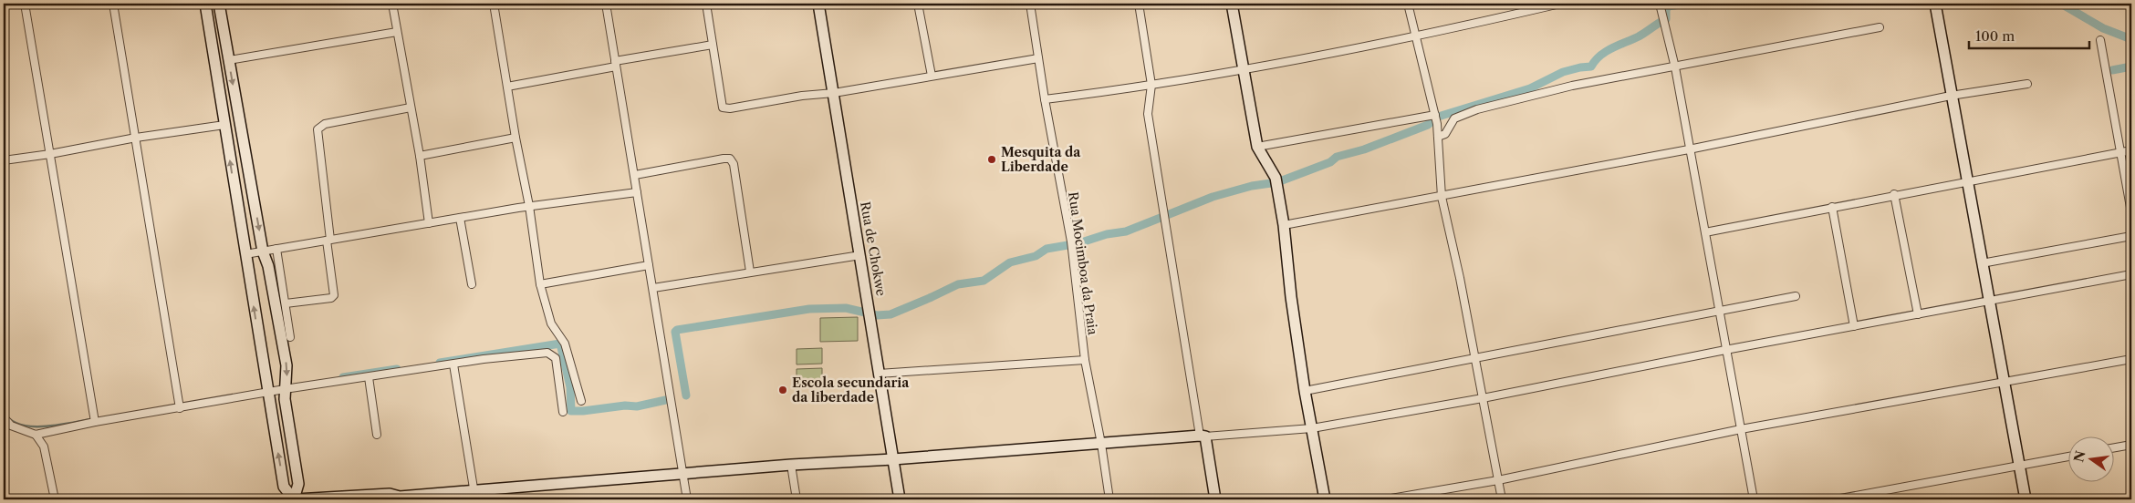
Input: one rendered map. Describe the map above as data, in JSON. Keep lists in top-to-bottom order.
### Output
{
  "streets": {
    "street": ["Rua de Chokwe", "Rua Mocimboa da Praia"]
  },
  "places": ["Mesquita da Liberdade", "Escola secundaria da liberdade"],
  "scale_bar": "100 m",
  "north": "left"
}
